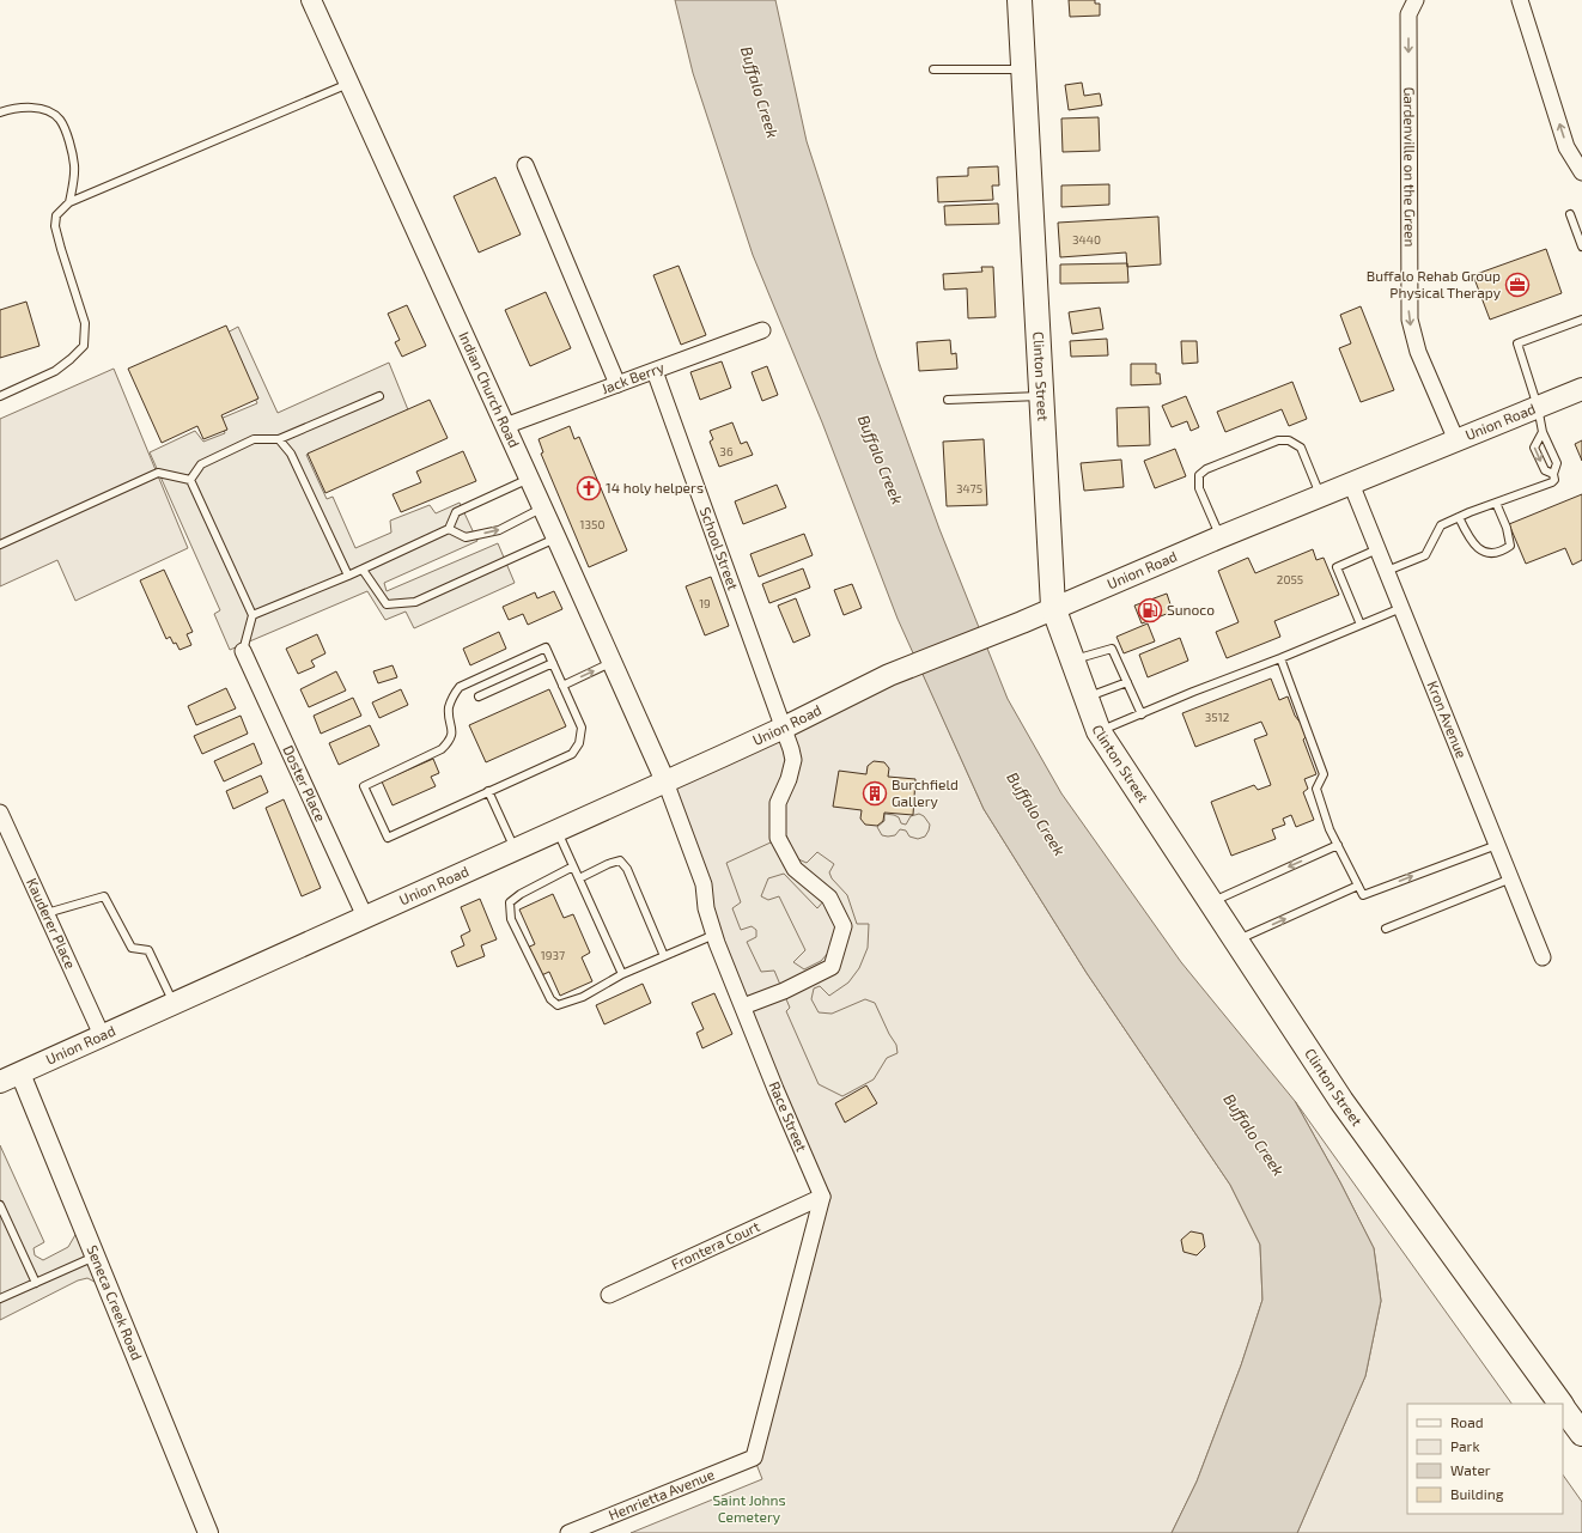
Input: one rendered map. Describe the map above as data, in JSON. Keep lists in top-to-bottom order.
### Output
{
  "streets": {
    "main road": ["Clinton Street", "Union Road"],
    "street": [
      "Gardenville on the Green",
      "Jack Berry",
      "Indian Church Road",
      "School Street",
      "Kron Avenue",
      "Doster Place",
      "Kauderer Place",
      "Race Street",
      "Frontera Court",
      "Seneca Creek Road",
      "Henrietta Avenue"
    ]
  },
  "crossings": [
    ["Gardenville on the Green", "Union Road"],
    ["Clinton Street", "Union Road"],
    ["Jack Berry", "Indian Church Road"],
    ["Jack Berry", "School Street"],
    ["Indian Church Road", "Union Road"],
    ["Indian Church Road", "Race Street"],
    ["Union Road", "School Street"],
    ["Union Road", "Kron Avenue"],
    ["Union Road", "Doster Place"],
    ["Union Road", "Kauderer Place"],
    ["Union Road", "Race Street"],
    ["Union Road", "Seneca Creek Road"],
    ["School Street", "Race Street"],
    ["Race Street", "Frontera Court"],
    ["Race Street", "Henrietta Avenue"],
    ["Frontera Court", "Henrietta Avenue"]
  ],
  "one_way": ["Gardenville on the Green"],
  "water": ["Buffalo Creek"],
  "parks": ["Saint Johns Cemetery"],
  "places": {
    "office": ["Buffalo Rehab Group Physical Therapy"],
    "church": ["14 holy helpers"],
    "fuel station": ["Sunoco"],
    "building": ["Burchfield Gallery"]
  },
  "house_numbers": [
    "3440",
    "36",
    "3475",
    "1350",
    "2055",
    "19",
    "3512",
    "1937"
  ],
  "legend": [
    "Road",
    "Park",
    "Water",
    "Building"
  ]
}
